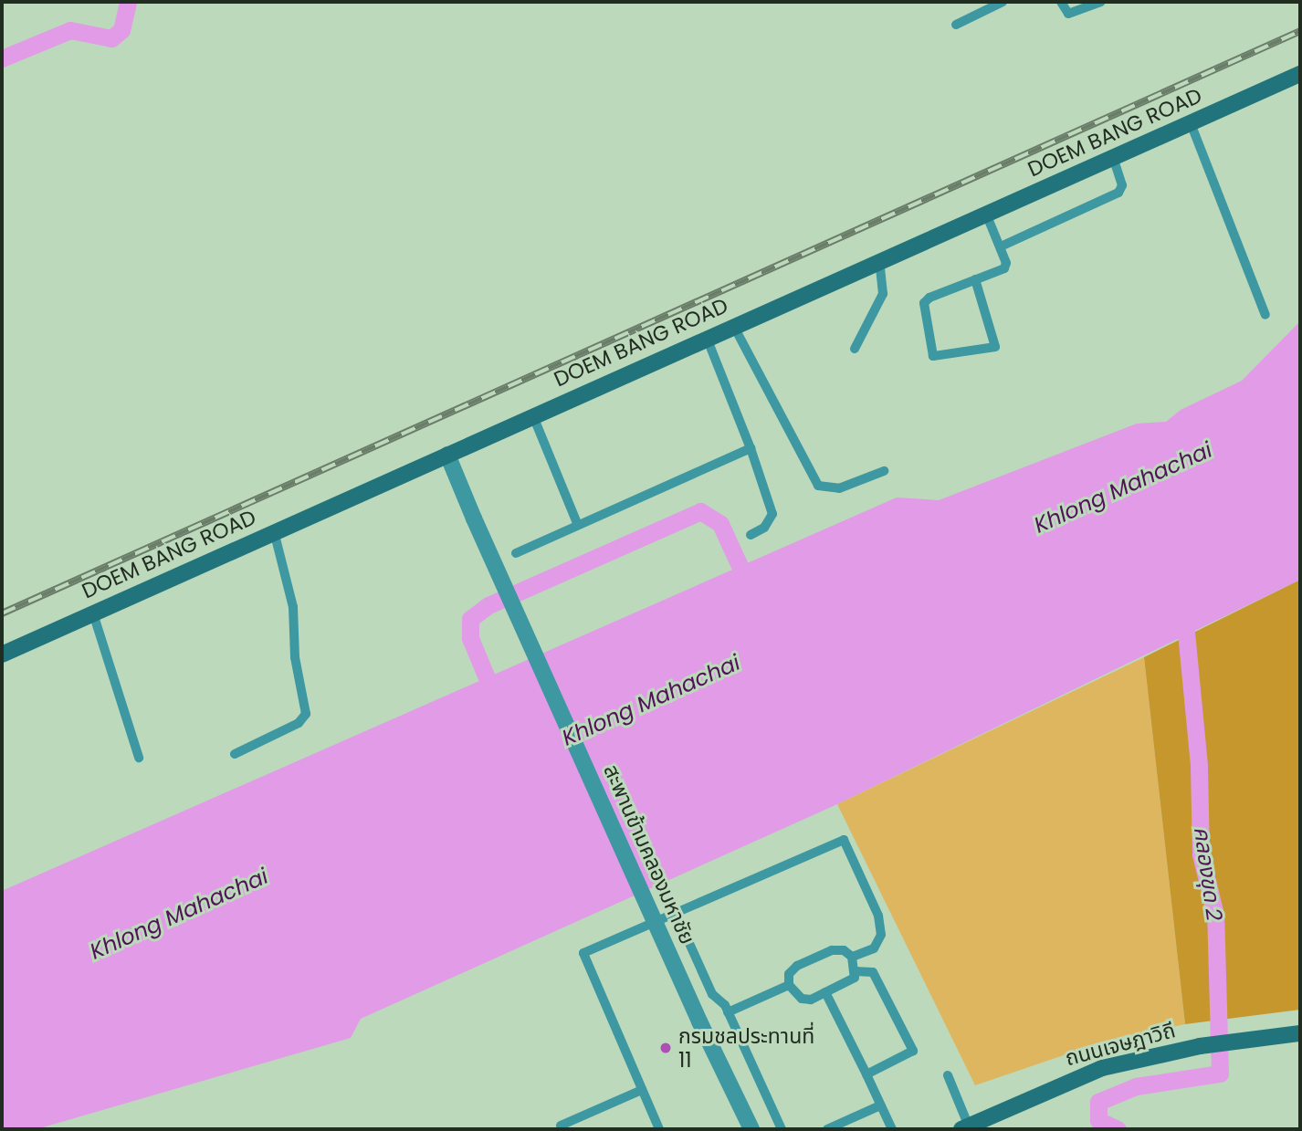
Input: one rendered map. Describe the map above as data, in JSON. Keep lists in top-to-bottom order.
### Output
{
  "streets": {
    "street": ["DOEM BANG ROAD", "สะพานข้ามคลองมหาชัย", "ถนนเจษฎาวิถี"]
  },
  "crossings": [
    ["DOEM BANG ROAD", "สะพานข้ามคลองมหาชัย"]
  ],
  "water": ["Khlong Mahachai", "คลองขุด 2"],
  "places": ["กรมชลประทานที่ 11"]
}
